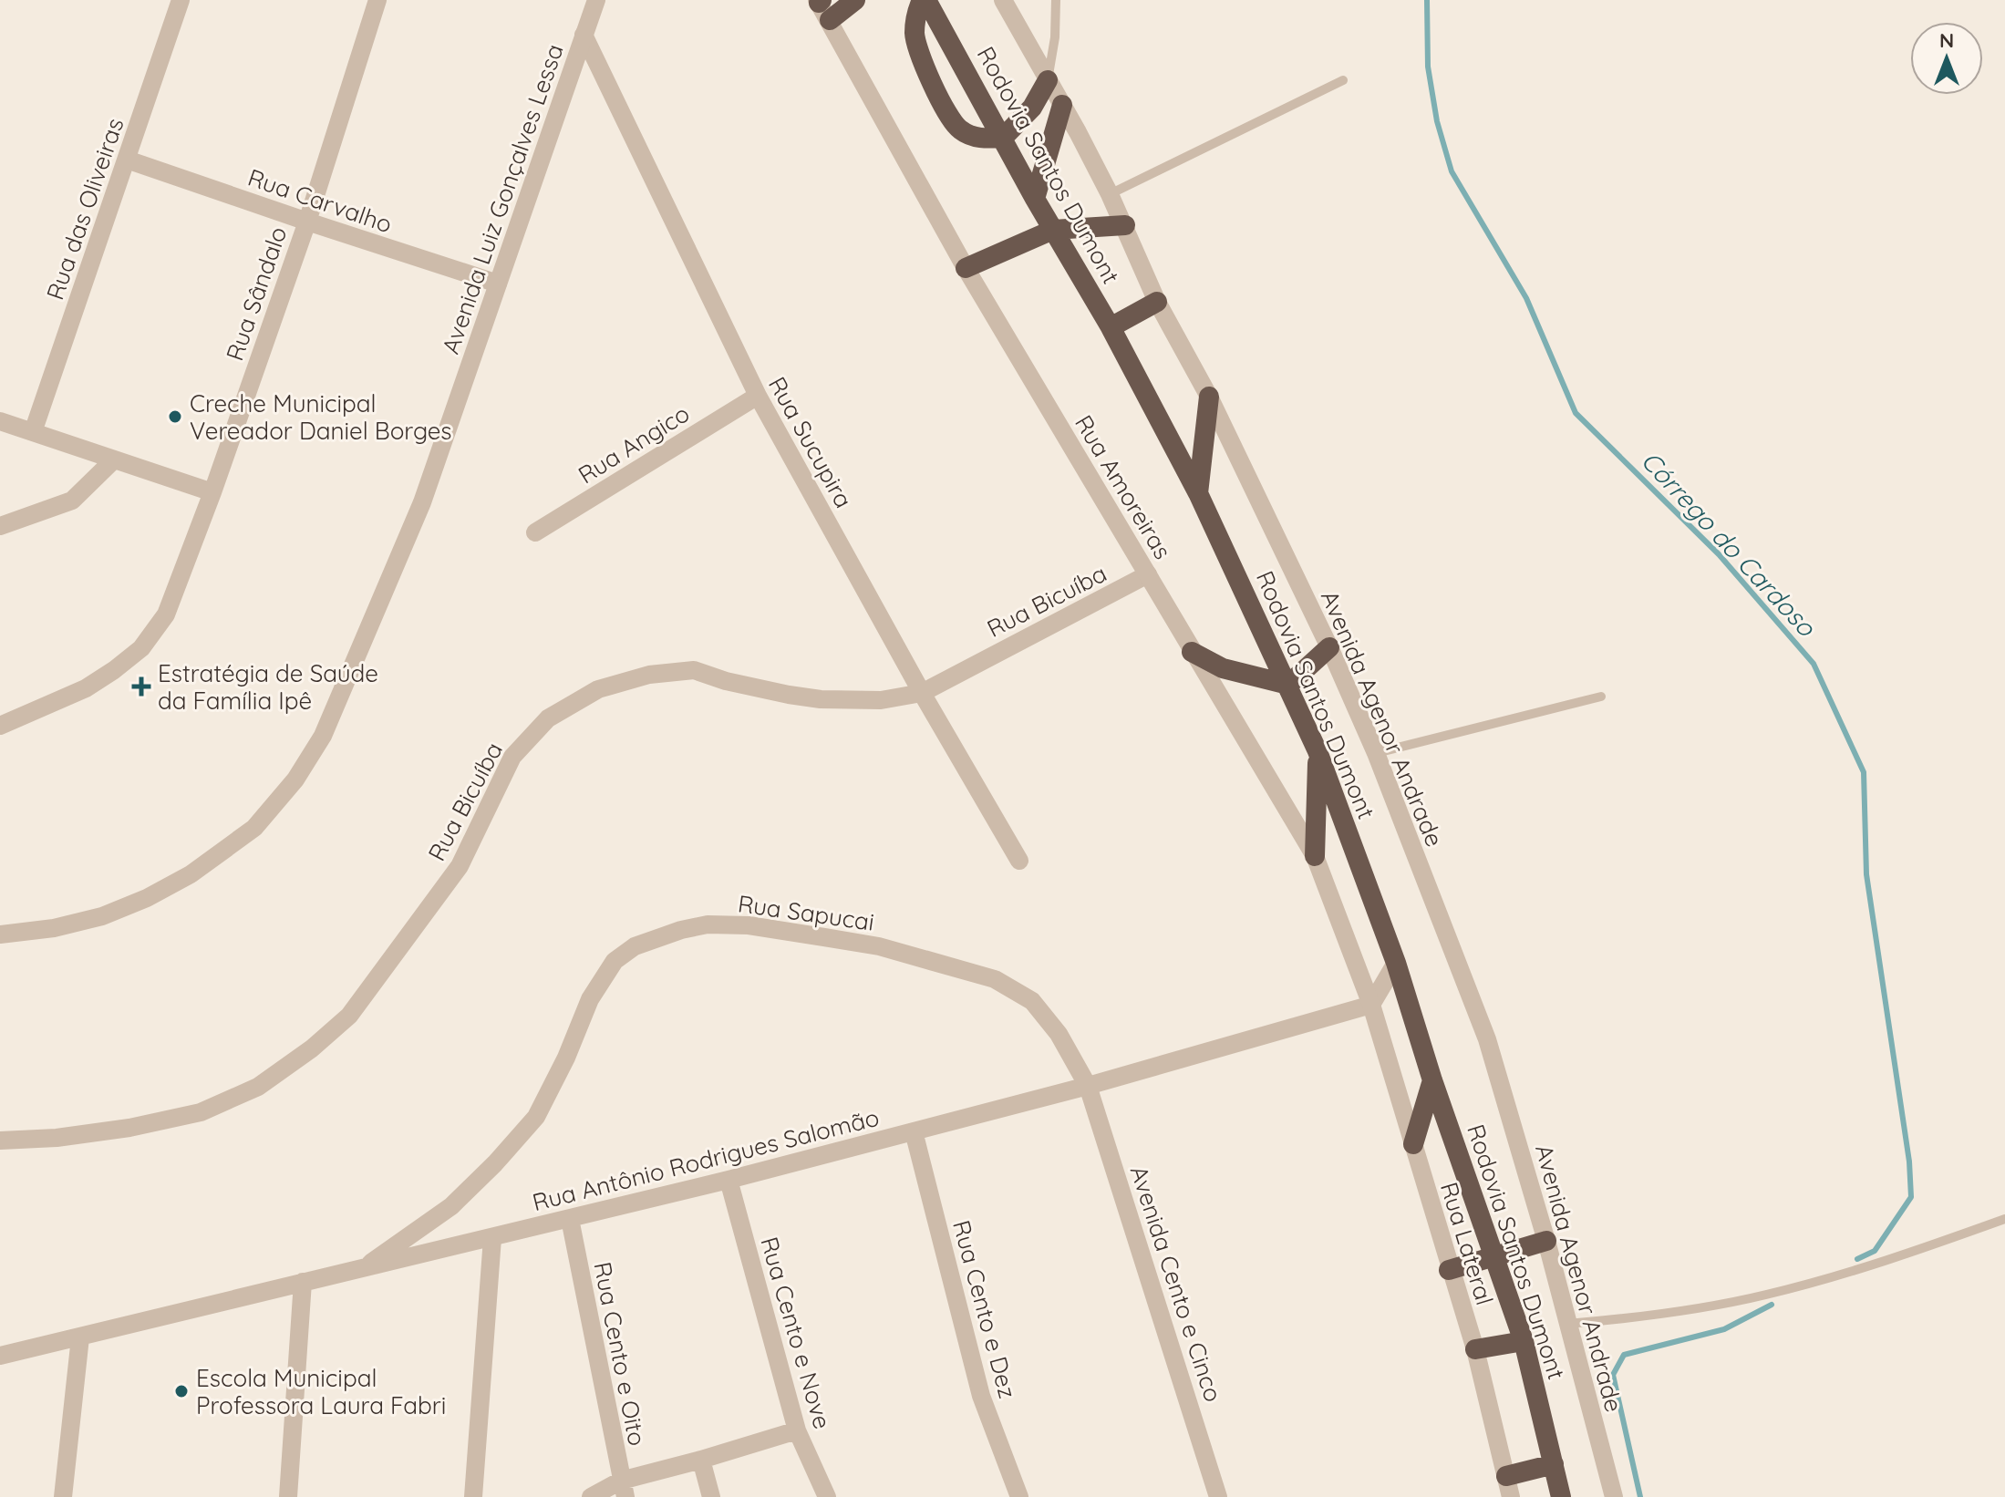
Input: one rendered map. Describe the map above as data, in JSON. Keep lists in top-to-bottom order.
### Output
{
  "streets": {
    "highway": ["Rodovia Santos Dumont"],
    "street": [
      "Avenida Luiz Gonçalves Lessa",
      "Rua Carvalho",
      "Rua das Oliveiras",
      "Rua Sândalo",
      "Rua Sucupira",
      "Rua Angico",
      "Rua Amoreiras",
      "Rua Bicuíba",
      "Avenida Agenor Andrade",
      "Rua Sapucai",
      "Rua Antônio Rodrigues Salomão",
      "Rua Lateral",
      "Avenida Cento e Cinco",
      "Rua Cento e Dez",
      "Rua Cento e Nove",
      "Rua Cento e Oito"
    ]
  },
  "crossings": [
    ["Avenida Luiz Gonçalves Lessa", "Rua Carvalho"],
    ["Avenida Luiz Gonçalves Lessa", "Rua Sucupira"],
    ["Rua Carvalho", "Rua das Oliveiras"],
    ["Rua Carvalho", "Rua Sândalo"],
    ["Rua Sucupira", "Rua Angico"],
    ["Rua Sucupira", "Rua Bicuíba"],
    ["Rua Amoreiras", "Rua Bicuíba"],
    ["Rua Amoreiras", "Rua Antônio Rodrigues Salomão"],
    ["Rua Amoreiras", "Rua Lateral"],
    ["Rua Sapucai", "Rua Antônio Rodrigues Salomão"],
    ["Rua Sapucai", "Avenida Cento e Cinco"],
    ["Rua Antônio Rodrigues Salomão", "Rua Lateral"],
    ["Rua Antônio Rodrigues Salomão", "Avenida Cento e Cinco"],
    ["Rua Antônio Rodrigues Salomão", "Rua Cento e Dez"],
    ["Rua Antônio Rodrigues Salomão", "Rua Cento e Nove"],
    ["Rua Antônio Rodrigues Salomão", "Rua Cento e Oito"]
  ],
  "water": ["Córrego do Cardoso"],
  "places": {
    "other": ["Creche Municipal Vereador Daniel Borges", "Escola Municipal Professora Laura Fabri"],
    "health": ["Estratégia de Saúde da Família Ipê"]
  },
  "north": "top"
}
